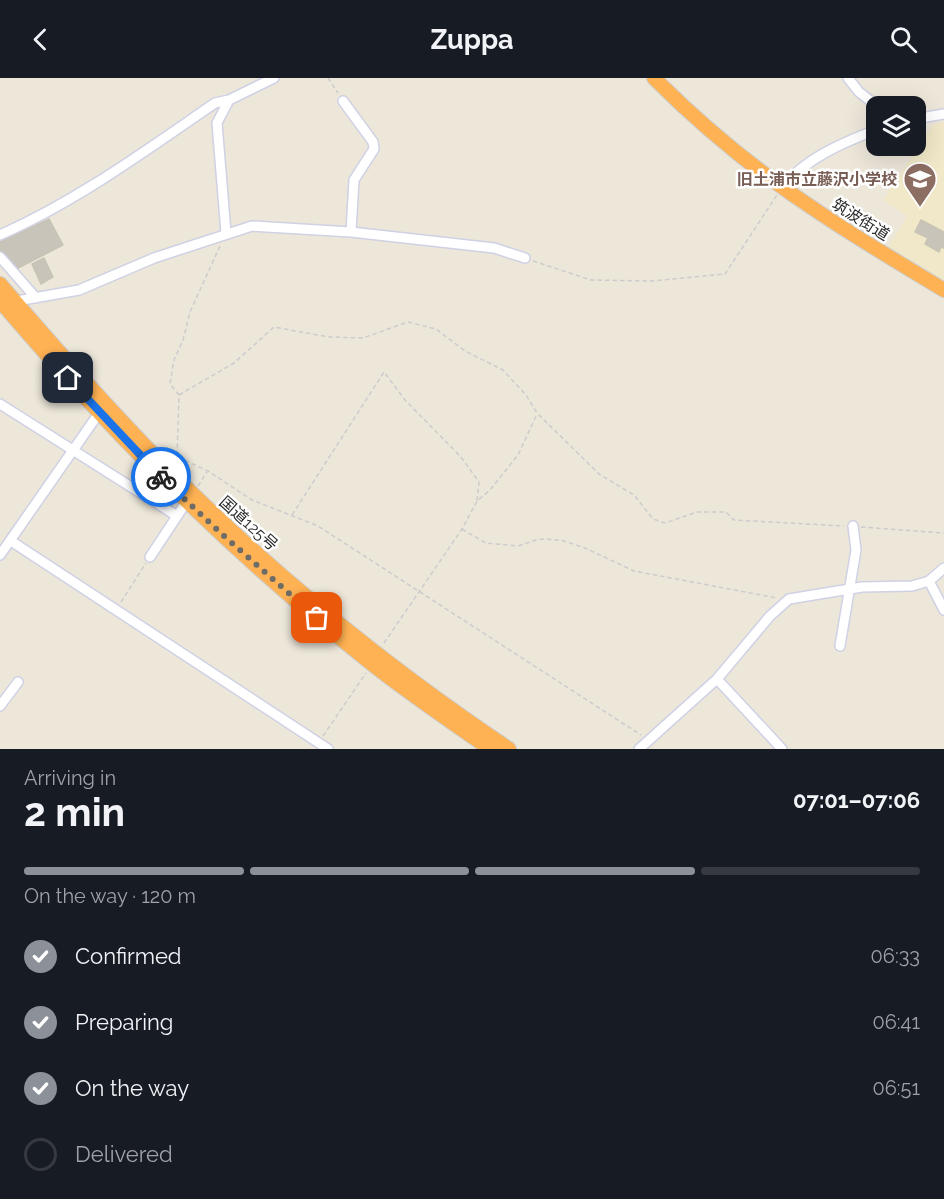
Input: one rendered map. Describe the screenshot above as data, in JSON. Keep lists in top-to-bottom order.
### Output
{
  "streets": {
    "highway": ["筑波街道", "国道125号"]
  },
  "places": {
    "school or university": ["旧土浦市立藤沢小学校"]
  },
  "page": {
    "header": "Zuppa",
    "heading": ["2 min", "Arriving in", "07:01–07:06"],
    "bar": "On the way · 120 m",
    "list": [
      ["Confirmed", "06:33"],
      ["Preparing", "06:41"],
      ["On the way", "06:51"],
      "Delivered"
    ]
  }
}
